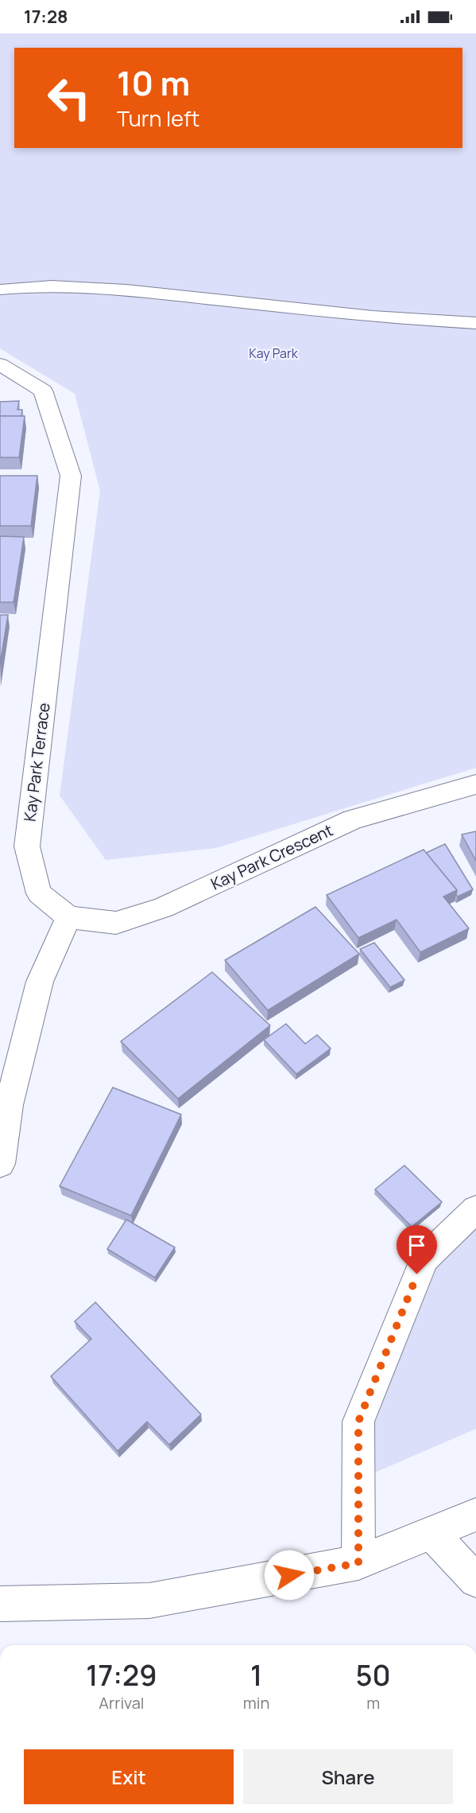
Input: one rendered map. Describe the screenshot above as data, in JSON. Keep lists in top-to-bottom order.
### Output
{
  "streets": {
    "street": ["Kay Park Terrace", "Kay Park Crescent"]
  },
  "crossings": [
    ["Kay Park Terrace", "Kay Park Crescent"]
  ],
  "parks": ["Kay Park"],
  "page": {
    "status": "17:28",
    "turn": ["10 m", "Turn left"],
    "eta": [
      "17:29",
      "Arrival",
      "1",
      "min",
      "50",
      "m"
    ],
    "buttons": ["Exit", "Share"]
  }
}
